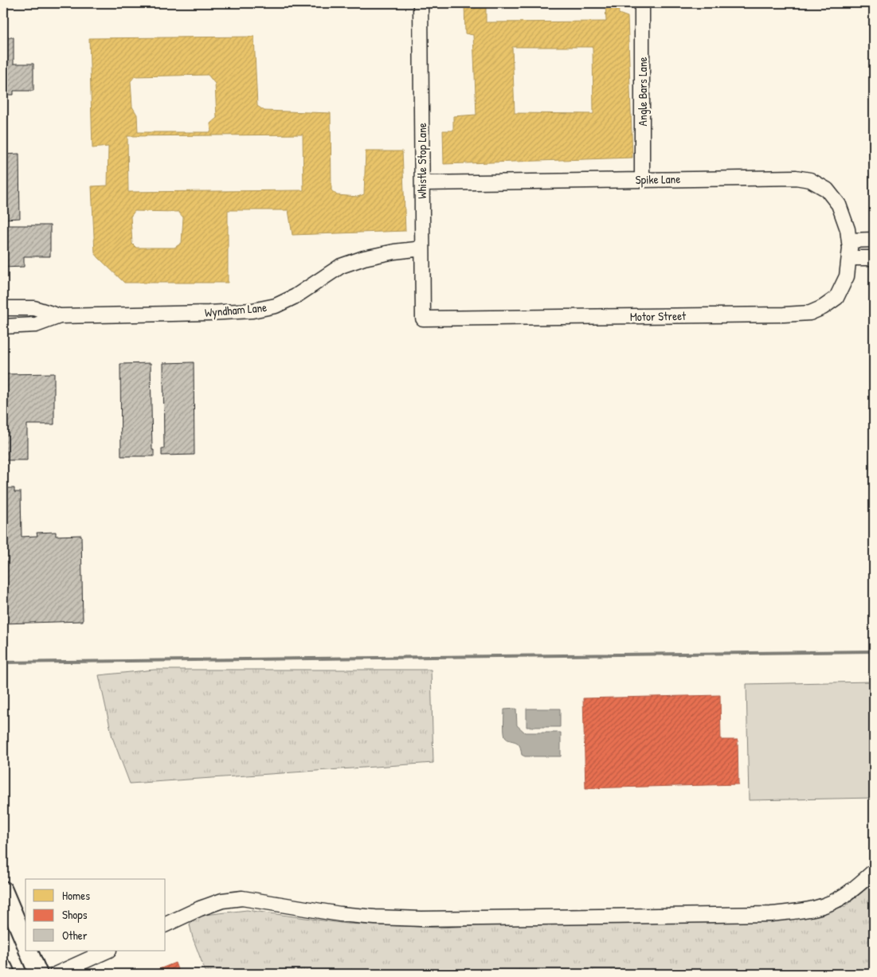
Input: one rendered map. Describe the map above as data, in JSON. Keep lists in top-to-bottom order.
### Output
{
  "streets": {
    "street": [
      "Angle Bars Lane",
      "Whistle Stop Lane",
      "Spike Lane",
      "Wyndham Lane",
      "Motor Street"
    ]
  },
  "crossings": [
    ["Angle Bars Lane", "Spike Lane"],
    ["Whistle Stop Lane", "Spike Lane"],
    ["Whistle Stop Lane", "Wyndham Lane"],
    ["Whistle Stop Lane", "Motor Street"],
    ["Spike Lane", "Motor Street"]
  ],
  "legend": ["Homes", "Shops", "Other"]
}
